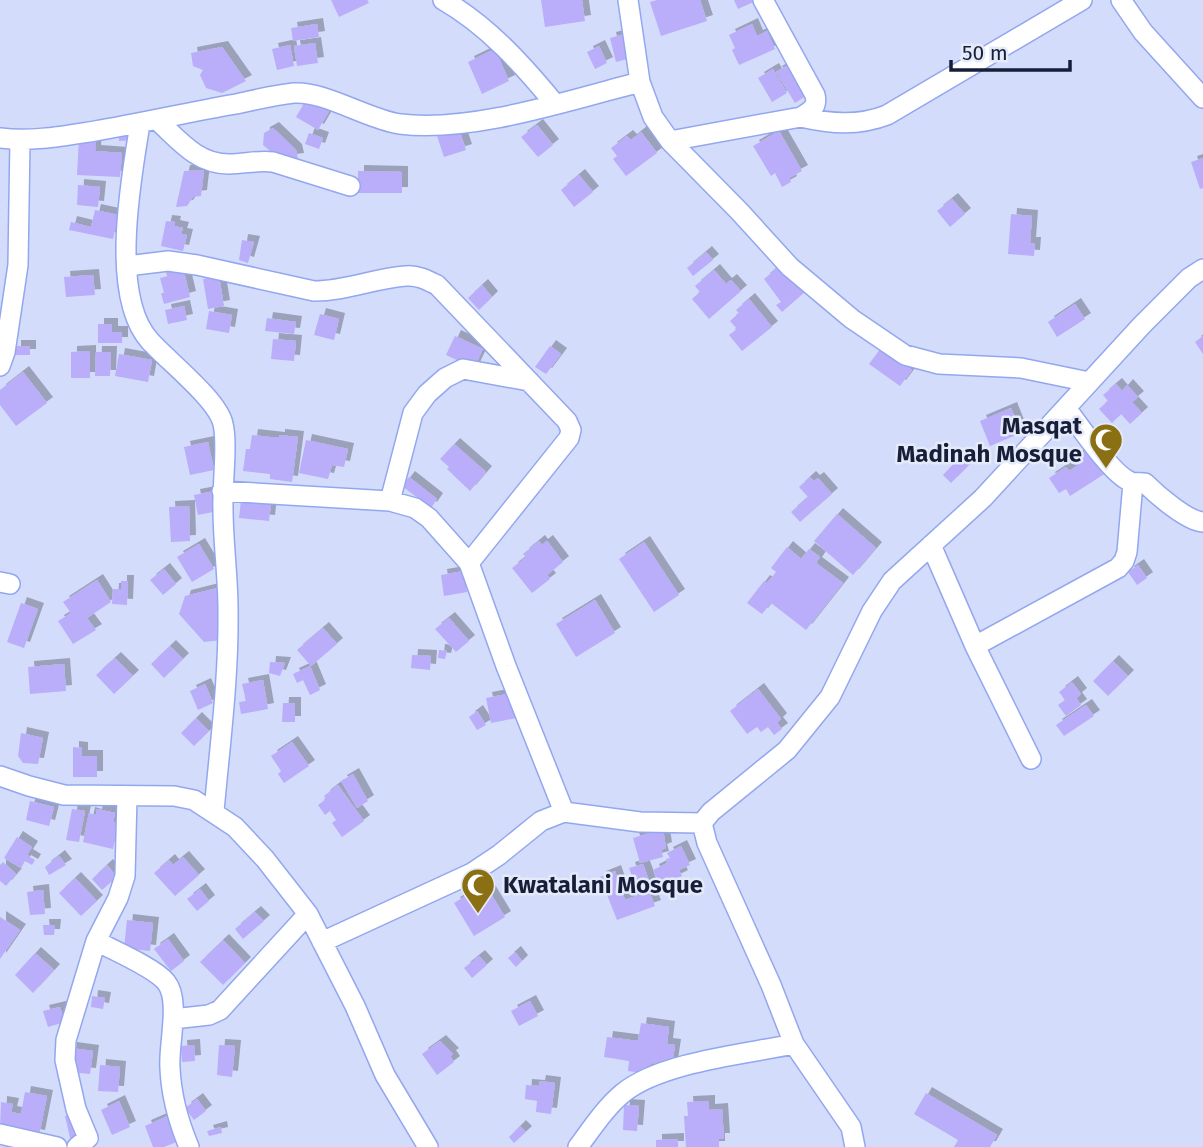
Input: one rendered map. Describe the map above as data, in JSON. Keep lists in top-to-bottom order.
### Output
{
  "places": {
    "mosque": ["Masqat Madinah Mosque", "Kwatalani Mosque"]
  },
  "scale_bar": "50 m"
}
